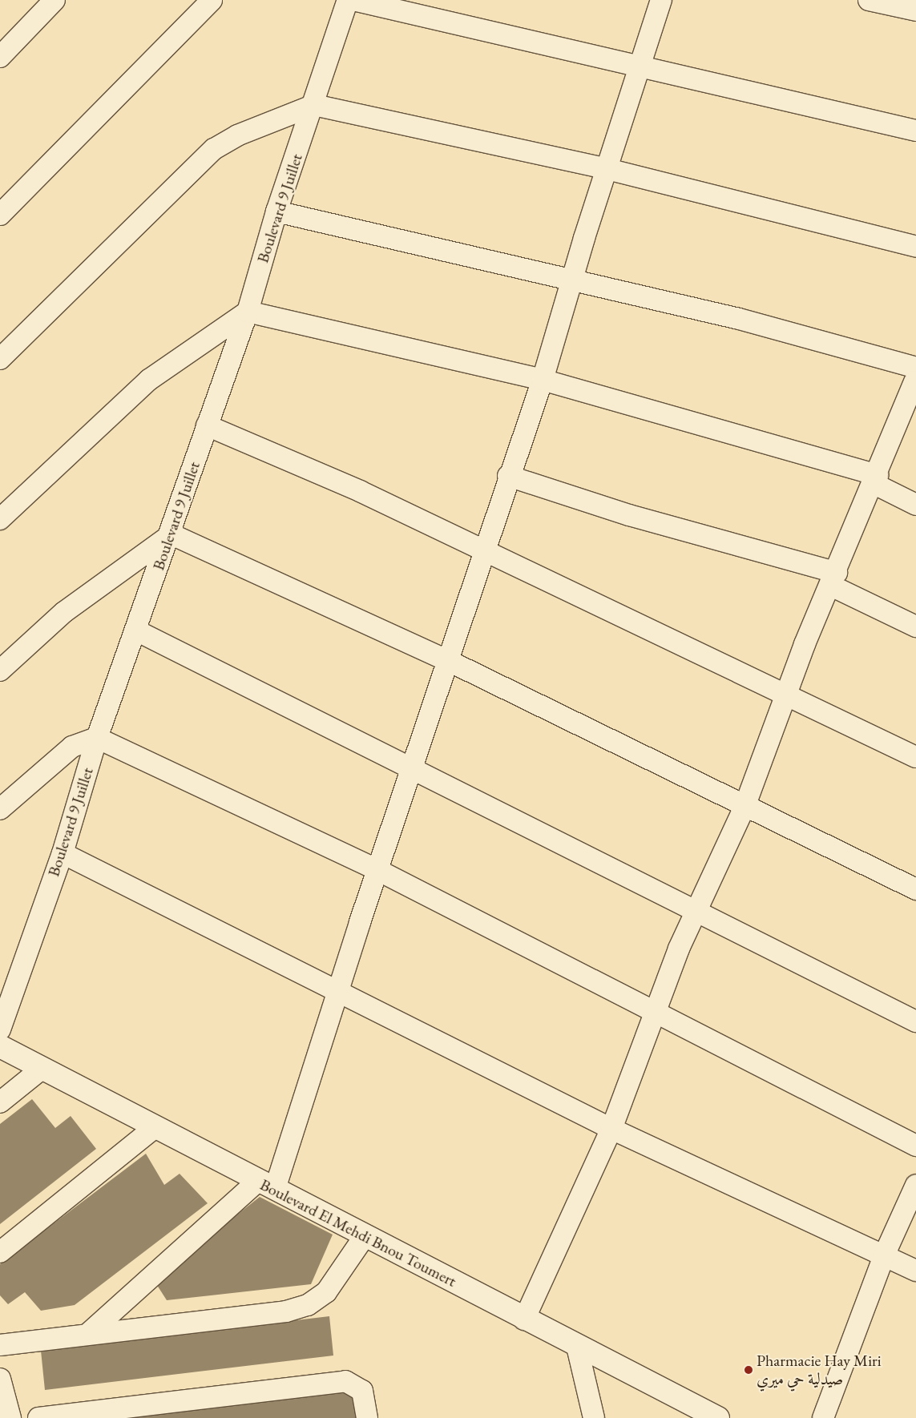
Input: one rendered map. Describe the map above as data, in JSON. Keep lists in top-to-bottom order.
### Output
{
  "streets": {
    "main road": ["Boulevard El Mehdi Bnou Toumert"],
    "street": ["Boulevard 9 Juillet"]
  },
  "places": ["Pharmacie Hay Miri صيدلية حي ميري"]
}
